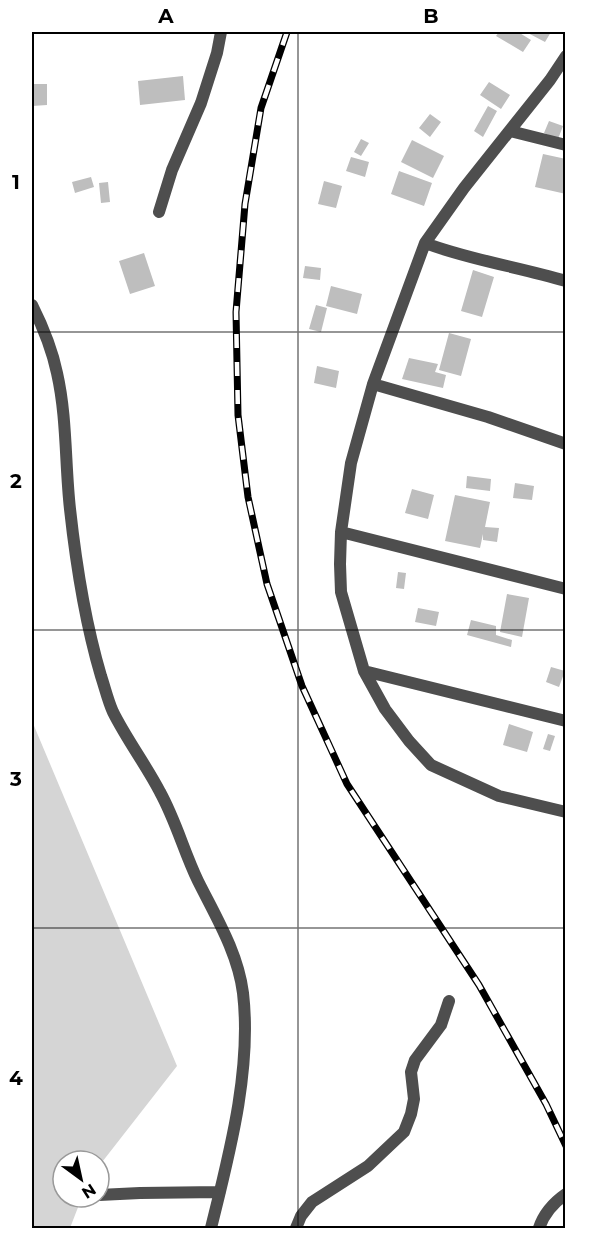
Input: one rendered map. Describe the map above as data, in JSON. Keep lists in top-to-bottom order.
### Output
{
  "north": "bottom right",
  "grid": {
    "columns": ["A", "B"],
    "rows": [
      "1",
      "2",
      "3",
      "4"
    ]
  }
}
